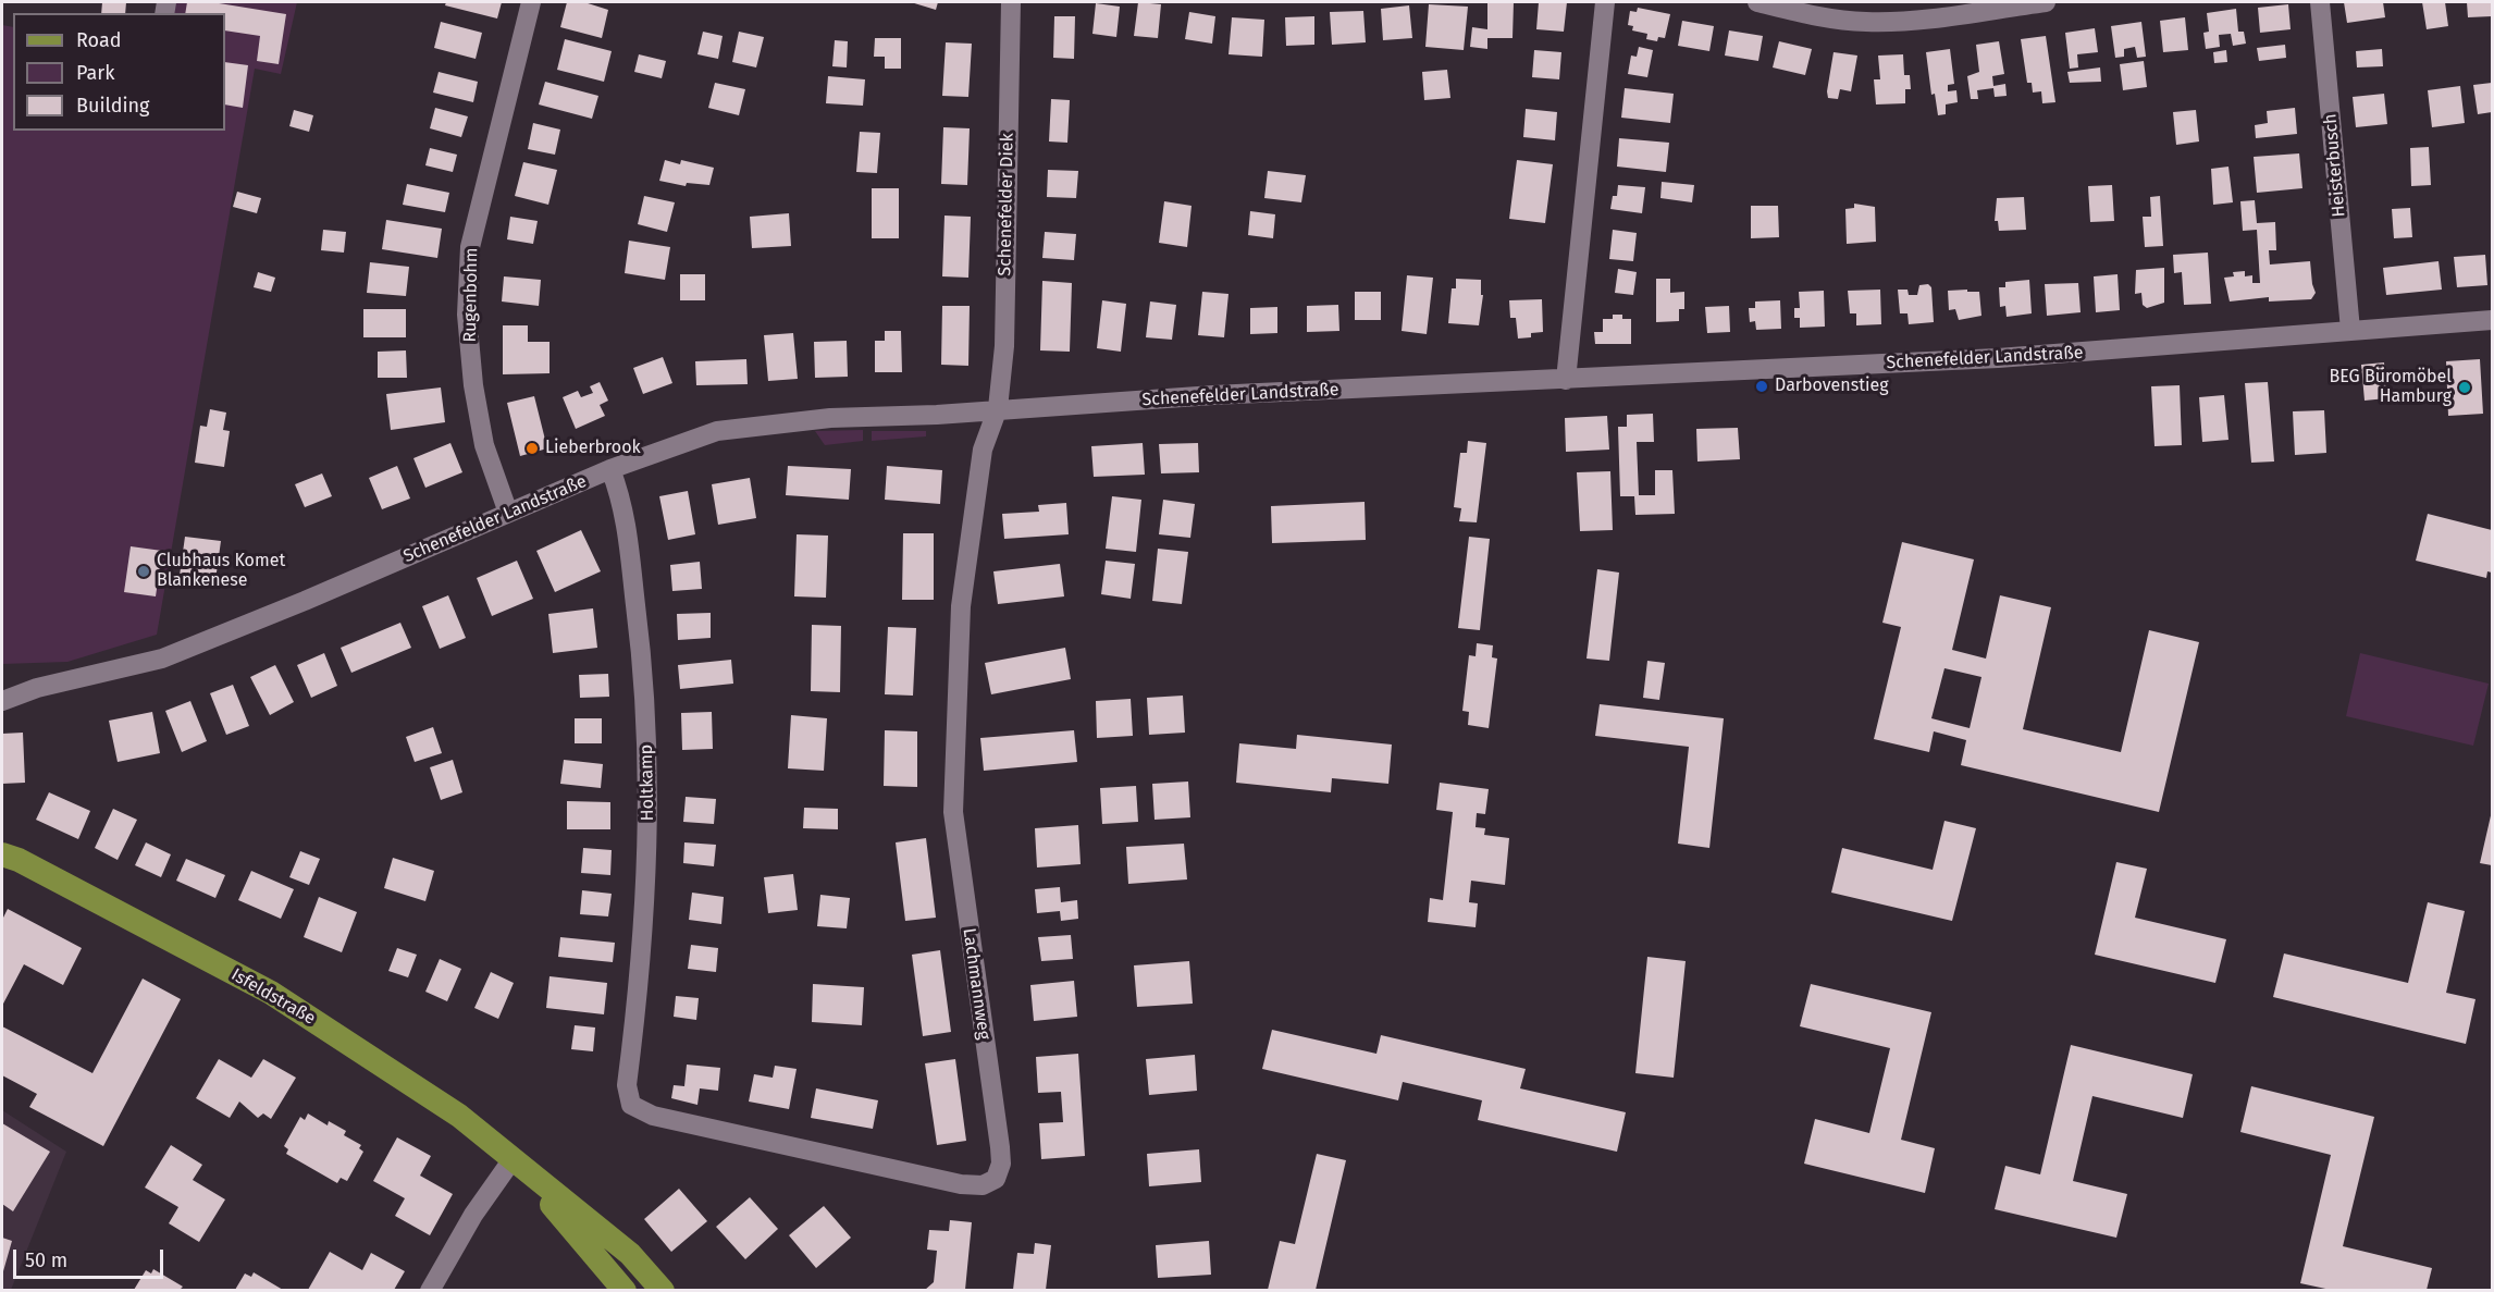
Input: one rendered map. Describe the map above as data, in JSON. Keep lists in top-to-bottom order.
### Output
{
  "streets": {
    "main road": ["Isfeldstraße"],
    "street": [
      "Heisterbusch",
      "Schenefelder Diek",
      "Rugenbohm",
      "Schenefelder Landstraße",
      "Holtkamp",
      "Lachmannweg"
    ]
  },
  "crossings": [
    ["Heisterbusch", "Schenefelder Landstraße"],
    ["Schenefelder Diek", "Schenefelder Landstraße"],
    ["Schenefelder Diek", "Lachmannweg"],
    ["Rugenbohm", "Schenefelder Landstraße"],
    ["Schenefelder Landstraße", "Holtkamp"],
    ["Schenefelder Landstraße", "Lachmannweg"],
    ["Holtkamp", "Lachmannweg"]
  ],
  "places": [
    "Darbovenstieg",
    "BEG Büromöbel Hamburg",
    "Lieberbrook",
    "Clubhaus Komet Blankenese"
  ],
  "legend": ["Road", "Park", "Building"],
  "scale_bar": "50 m"
}
